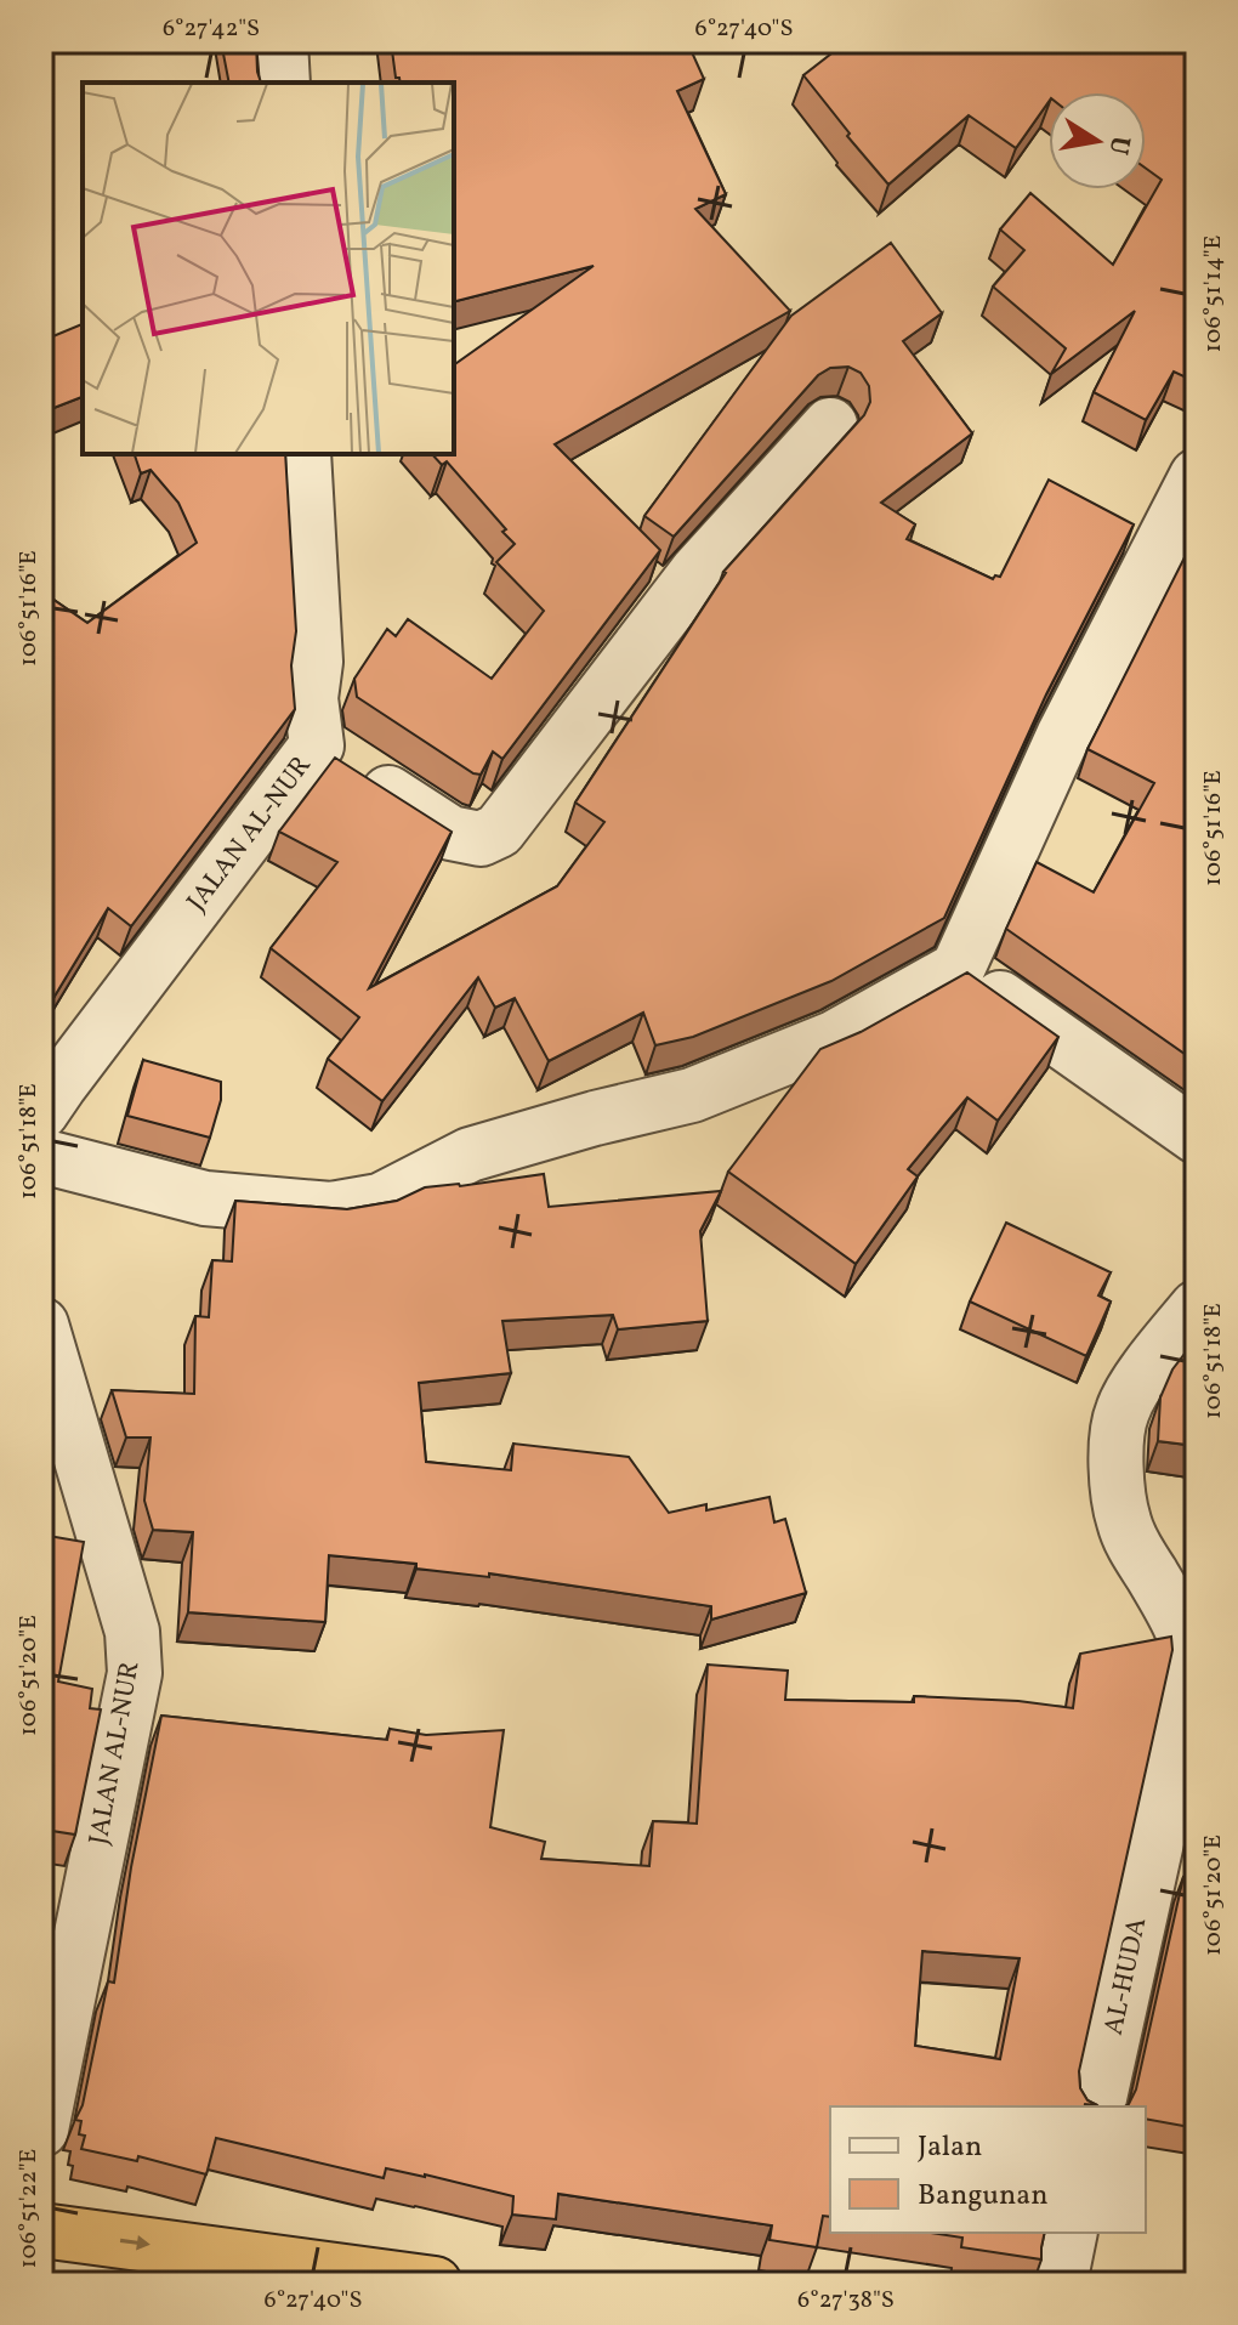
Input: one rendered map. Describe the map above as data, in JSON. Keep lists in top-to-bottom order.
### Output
{
  "streets": {
    "street": ["JALAN AL-NUR", "AL-HUDA"]
  },
  "legend": ["Jalan", "Bangunan"],
  "north": "right",
  "coordinates": [
    "6°27'42\"S",
    "6°27'40\"S",
    "106°51'14\"E",
    "106°51'16\"E",
    "106°51'18\"E",
    "106°51'20\"E",
    "106°51'22\"E",
    "6°27'38\"S"
  ]
}
